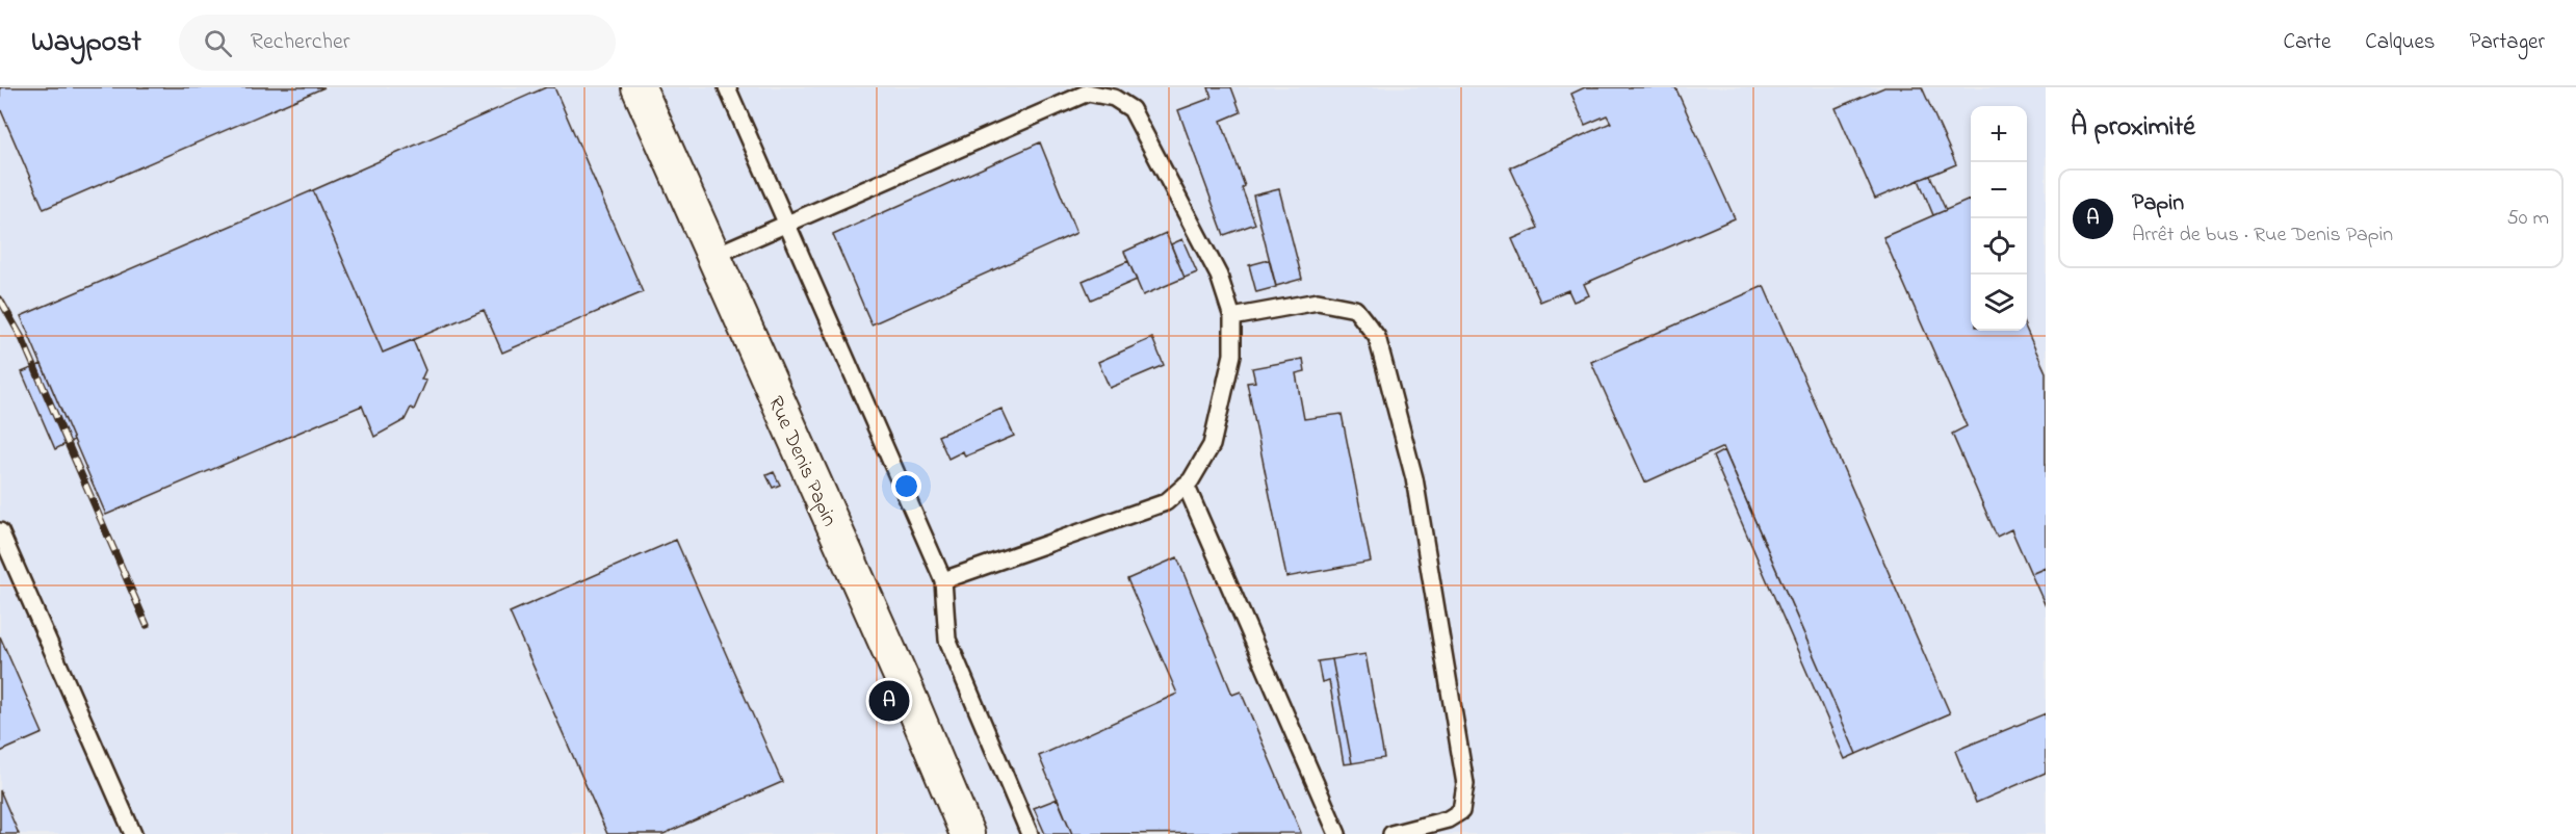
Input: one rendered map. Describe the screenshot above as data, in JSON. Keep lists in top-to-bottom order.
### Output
{
  "streets": {
    "street": ["Rue Denis Papin"]
  },
  "page": {
    "header": "Waypost",
    "search": "Rechercher",
    "nav": ["Carte", "Calques", "Partager"],
    "heading": "À proximité",
    "map_buttons": ["+", "−"],
    "list": [
      {
        "mark": "A",
        "name": "Papin",
        "note": "Arrêt de bus · Rue Denis Papin",
        "value": "50 m"
      }
    ],
    "pins": "A"
  }
}
